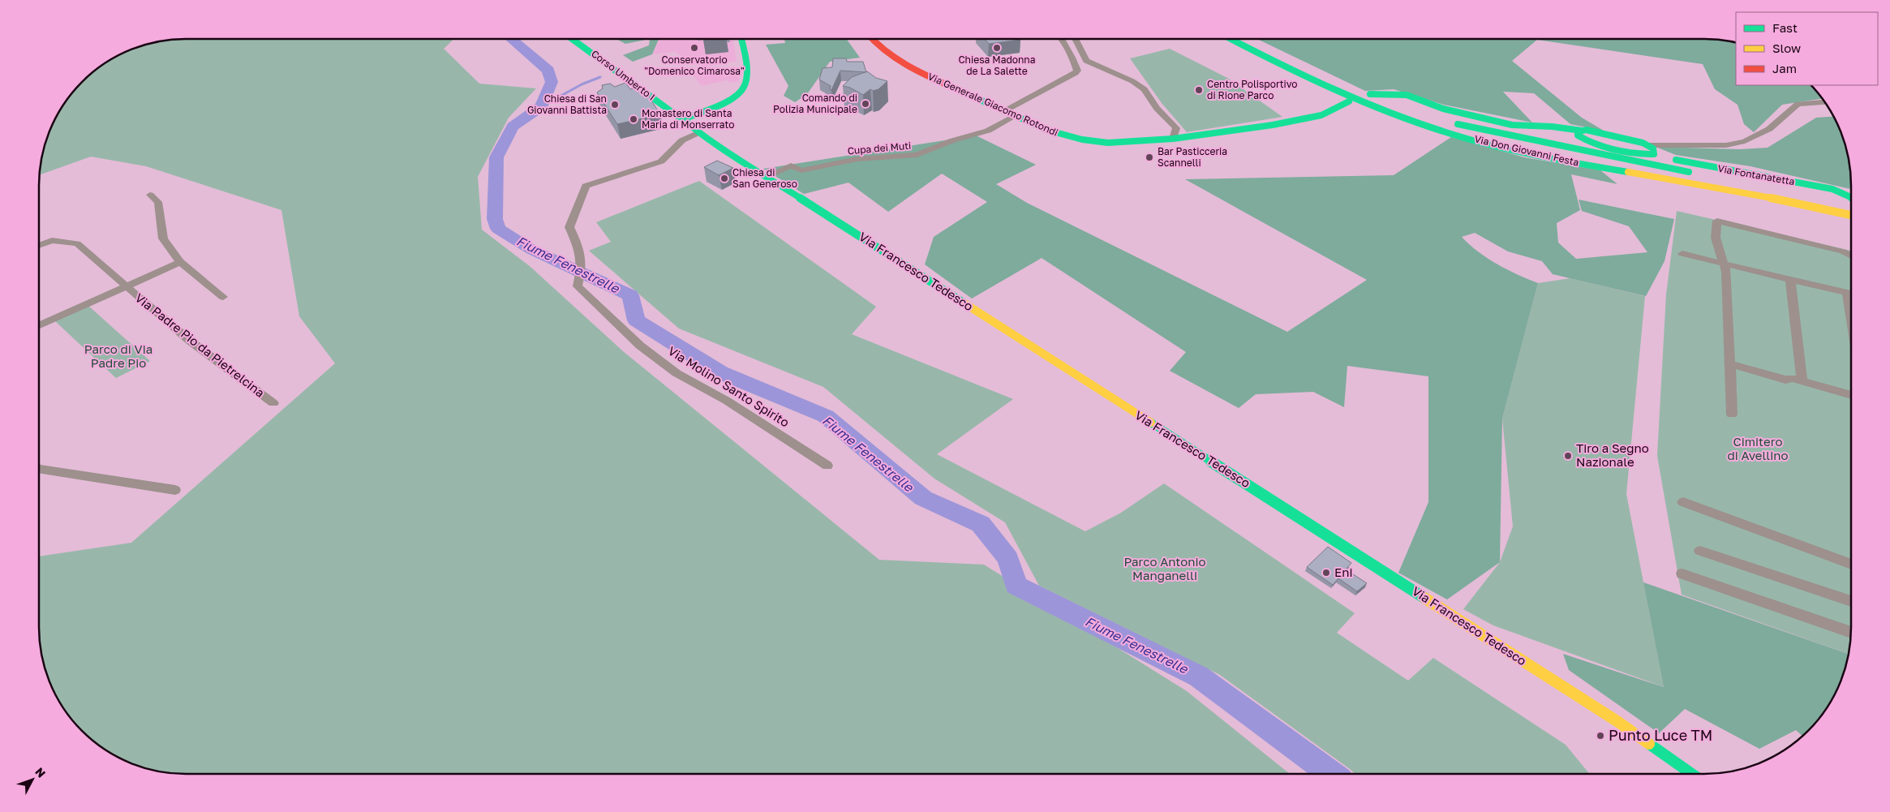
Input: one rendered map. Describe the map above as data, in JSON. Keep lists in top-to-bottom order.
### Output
{
  "streets": {
    "street": [
      "Corso Umberto I",
      "Via Generale Giacomo Rotondi",
      "Cupa dei Muti",
      "Via Don Giovanni Festa",
      "Via Fontanatetta",
      "Via Francesco Tedesco",
      "Via Padre Pio da Pietrelcina",
      "Via Molino Santo Spirito"
    ]
  },
  "crossings": [
    ["Corso Umberto I", "Via Francesco Tedesco"],
    ["Via Generale Giacomo Rotondi", "Cupa dei Muti"],
    ["Cupa dei Muti", "Via Francesco Tedesco"],
    ["Via Francesco Tedesco", "Via Molino Santo Spirito"]
  ],
  "water": ["Fiume Fenestrelle"],
  "parks": ["Parco di Via Padre Pio", "Cimitero di Avellino", "Parco Antonio Manganelli"],
  "places": [
    "Conservatorio \"Domenico Cimarosa\"",
    "Chiesa Madonna de La Salette",
    "Centro Polisportivo di Rione Parco",
    "Comando di Polizia Municipale",
    "Chiesa di San Giovanni Battista",
    "Monastero di Santa Maria di Monserrato",
    "Bar Pasticceria Scannelli",
    "Chiesa di San Generoso",
    "Tiro a Segno Nazionale",
    "Eni",
    "Punto Luce TM"
  ],
  "legend": ["Fast", "Slow", "Jam"],
  "north": "top right"
}
